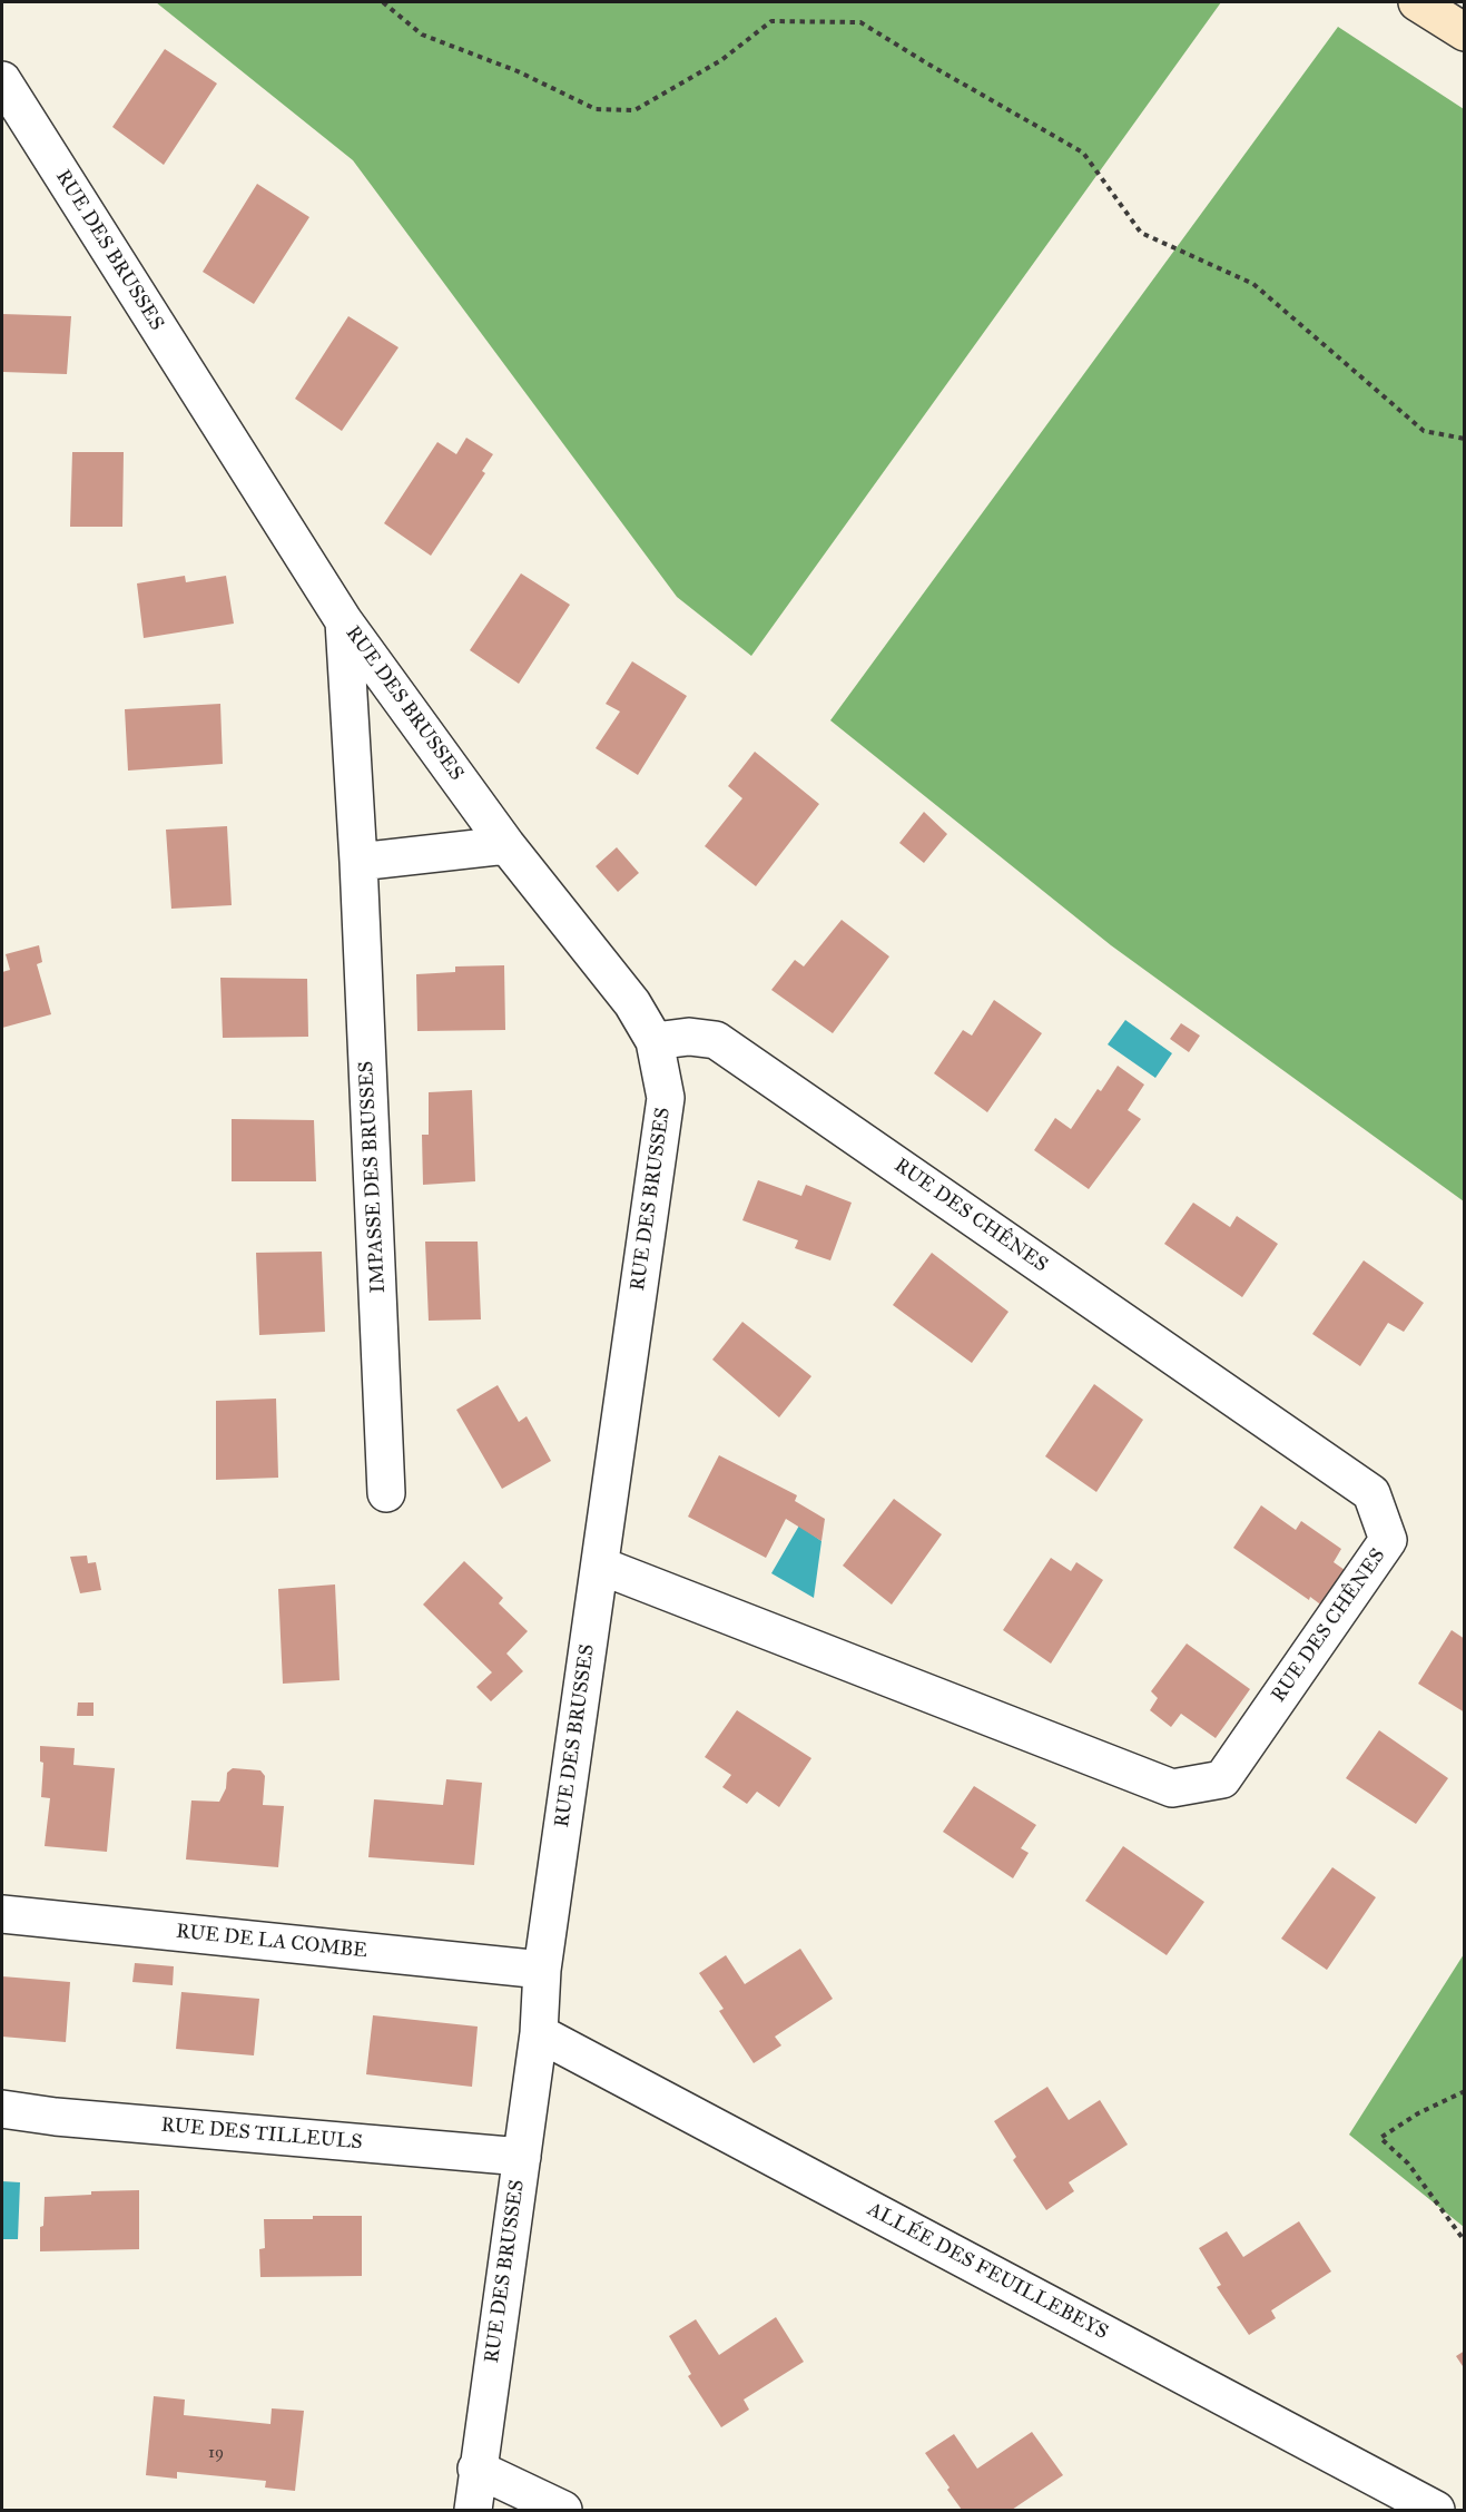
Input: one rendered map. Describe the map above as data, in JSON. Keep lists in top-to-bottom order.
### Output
{
  "streets": {
    "street": [
      "RUE DES BRUSSES",
      "IMPASSE DES BRUSSES",
      "RUE DES CHÊNES",
      "RUE DE LA COMBE",
      "RUE DES TILLEULS",
      "ALLÉE DES FEUILLEBEYS"
    ]
  },
  "crossings": [
    ["RUE DES BRUSSES", "IMPASSE DES BRUSSES"],
    ["RUE DES BRUSSES", "RUE DES CHÊNES"],
    ["RUE DES BRUSSES", "RUE DE LA COMBE"],
    ["RUE DES BRUSSES", "RUE DES TILLEULS"],
    ["RUE DES BRUSSES", "ALLÉE DES FEUILLEBEYS"]
  ],
  "house_numbers": ["19"]
}
